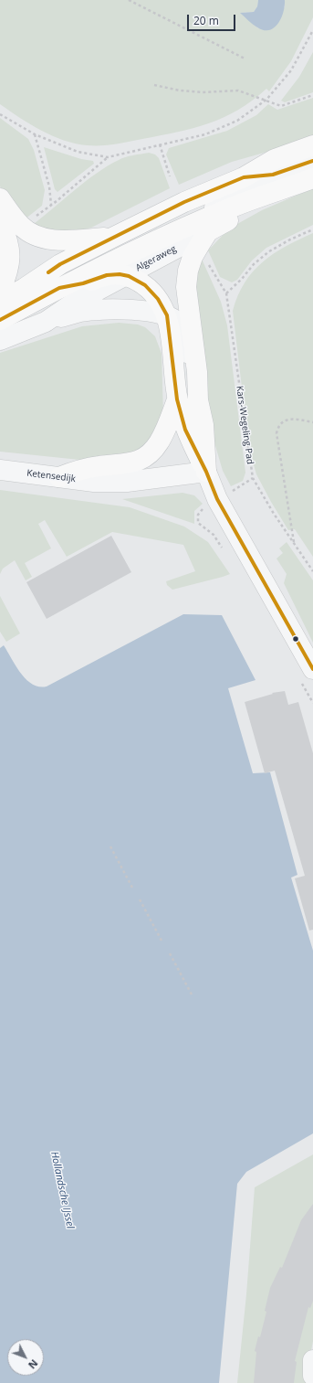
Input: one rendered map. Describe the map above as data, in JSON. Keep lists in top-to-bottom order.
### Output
{
  "streets": {
    "main road": ["Algeraweg"],
    "street": ["Ketensedijk"],
    "path": ["Kars-Wegeling Pad"]
  },
  "water": ["Hollandsche IJssel"],
  "scale_bar": "20 m",
  "north": "bottom right"
}
